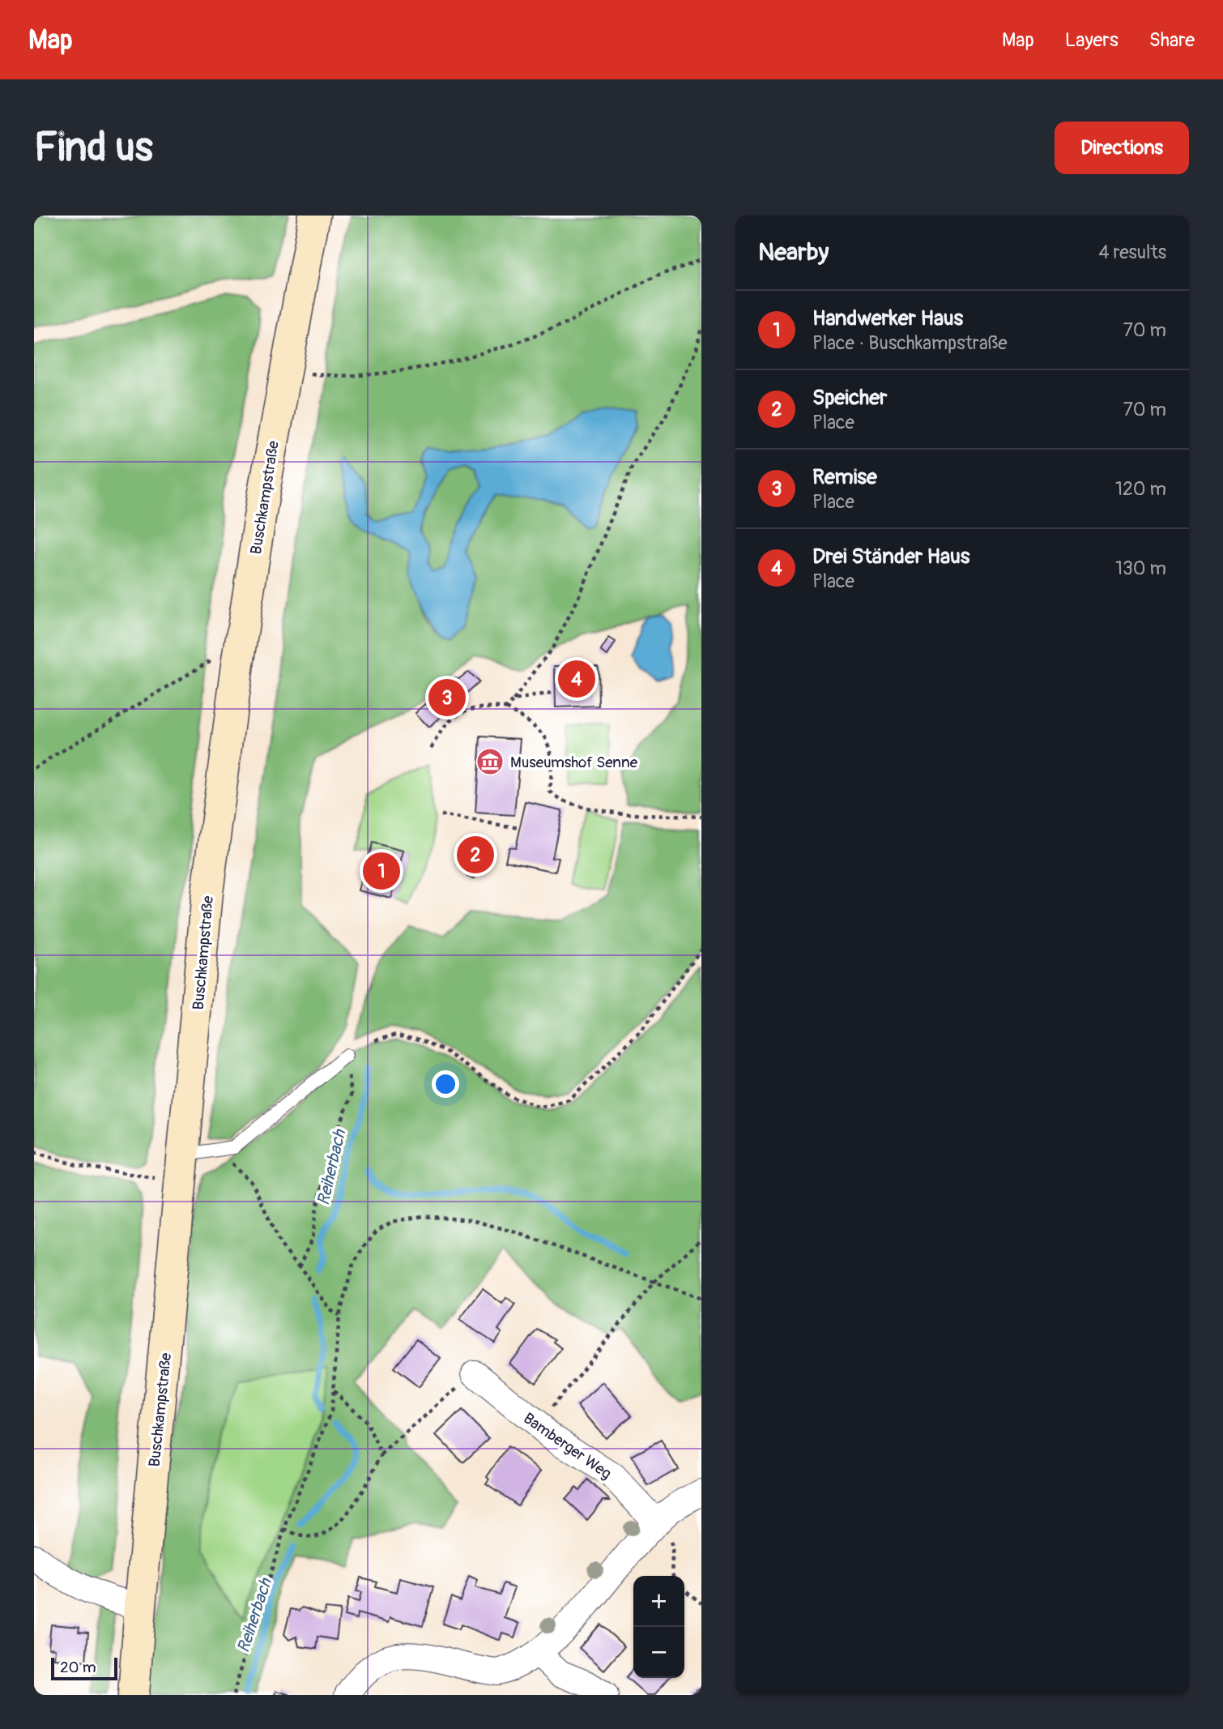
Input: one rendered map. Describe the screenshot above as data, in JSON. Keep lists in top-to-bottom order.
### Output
{
  "streets": {
    "main road": ["Buschkampstraße"],
    "street": ["Bamberger Weg"]
  },
  "water": ["Reiherbach"],
  "places": {
    "museum": ["Museumshof Senne"]
  },
  "scale_bar": "20 m",
  "page": {
    "header": "Map",
    "nav": ["Map", "Layers", "Share"],
    "buttons": "Directions",
    "title": "Find us",
    "heading": ["Nearby", "4 results"],
    "list": [
      {
        "mark": "1",
        "name": "Handwerker Haus",
        "note": "Place · Buschkampstraße",
        "value": "70 m"
      },
      {
        "mark": "2",
        "name": "Speicher",
        "note": "Place",
        "value": "70 m"
      },
      {
        "mark": "3",
        "name": "Remise",
        "note": "Place",
        "value": "120 m"
      },
      {
        "mark": "4",
        "name": "Drei Ständer Haus",
        "note": "Place",
        "value": "130 m"
      }
    ],
    "pins": [
      "4",
      "3",
      "2",
      "1"
    ],
    "map_buttons": ["+", "−"],
    "scale": "20 m"
  }
}
